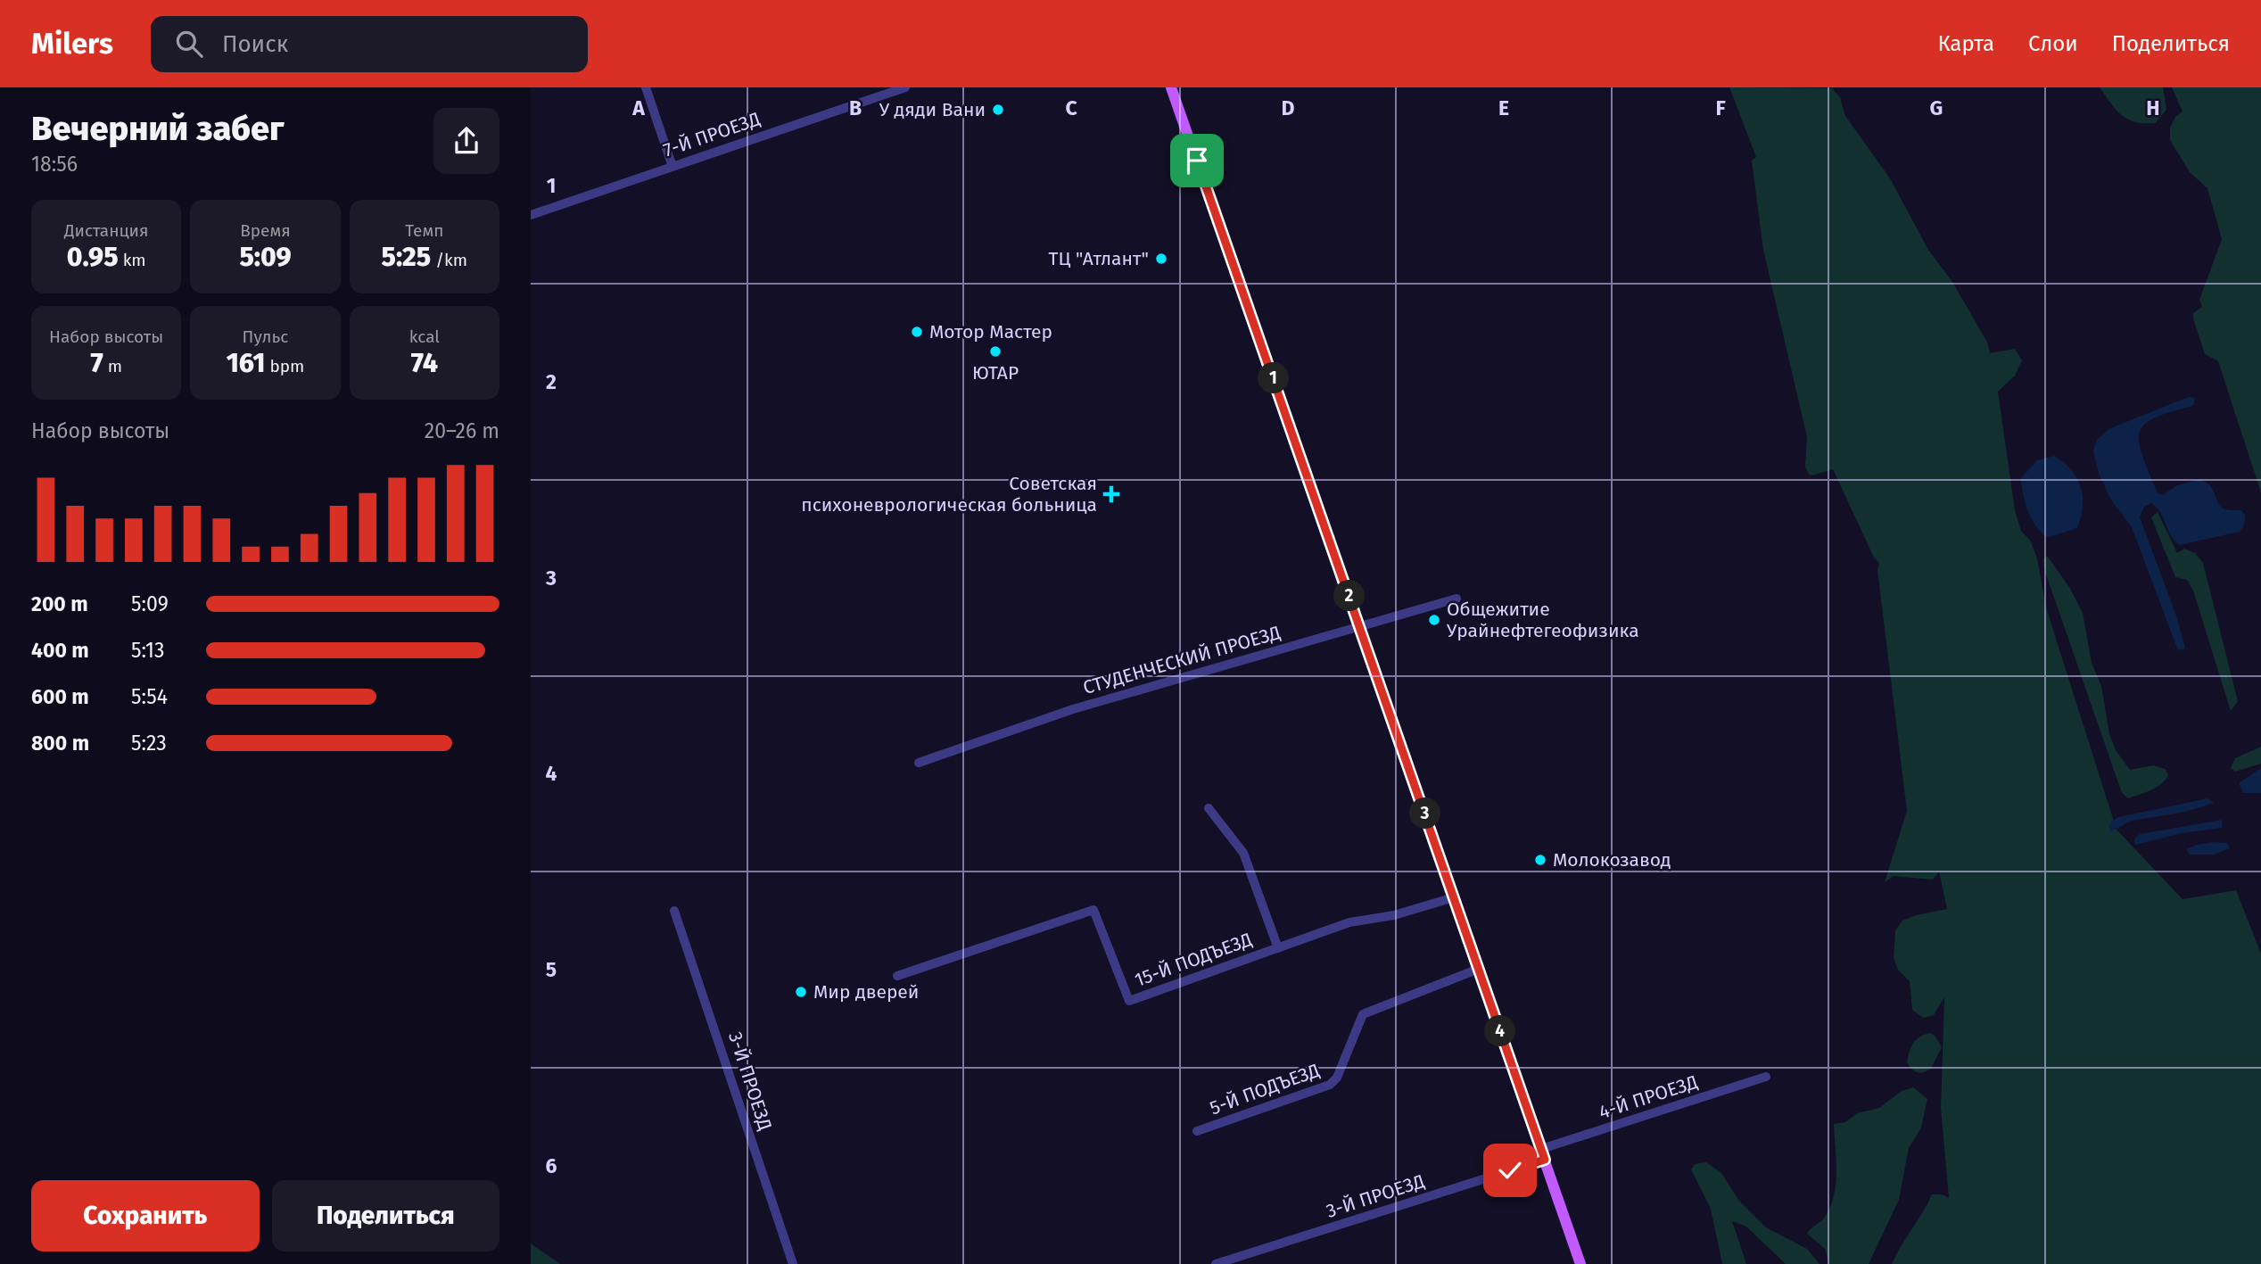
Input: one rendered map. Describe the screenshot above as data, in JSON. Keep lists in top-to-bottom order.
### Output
{
  "streets": {
    "street": [
      "7-Й ПРОЕЗД",
      "СТУДЕНЧЕСКИЙ ПРОЕЗД",
      "15-Й ПОДЪЕЗД",
      "3-Й ПРОЕЗД",
      "5-Й ПОДЪЕЗД",
      "4-Й ПРОЕЗД"
    ]
  },
  "crossings": [
    ["3-Й ПРОЕЗД", "4-Й ПРОЕЗД"]
  ],
  "places": {
    "other": [
      "У дяди Вани",
      "ТЦ \"Атлант\"",
      "Мотор Мастер",
      "ЮТАР",
      "Общежитие Урайнефтегеофизика",
      "Молокозавод",
      "Мир дверей"
    ],
    "health": ["Советская психоневрологическая больница"]
  },
  "page": {
    "header": "Milers",
    "search": "Поиск",
    "nav": ["Карта", "Слои", "Поделиться"],
    "heading": ["Вечерний забег", "18:56"],
    "stats": [
      ["Дистанция", "0.95 km"],
      ["Время", "5:09"],
      ["Темп", "5:25 /km"],
      ["Набор высоты", "7 m"],
      ["Пульс", "161 bpm"],
      ["kcal", "74"]
    ],
    "pins": [
      "1",
      "2",
      "3",
      "4"
    ],
    "chart": ["Набор высоты", "20–26 m"],
    "list": [
      {
        "name": "200 m",
        "note": "5:09"
      },
      {
        "name": "400 m",
        "note": "5:13"
      },
      {
        "name": "600 m",
        "note": "5:54"
      },
      {
        "name": "800 m",
        "note": "5:23"
      }
    ],
    "buttons": ["Сохранить", "Поделиться"]
  },
  "grid": {
    "columns": [
      "A",
      "B",
      "C",
      "D",
      "E",
      "F",
      "G",
      "H"
    ],
    "rows": [
      "1",
      "2",
      "3",
      "4",
      "5",
      "6"
    ]
  }
}
